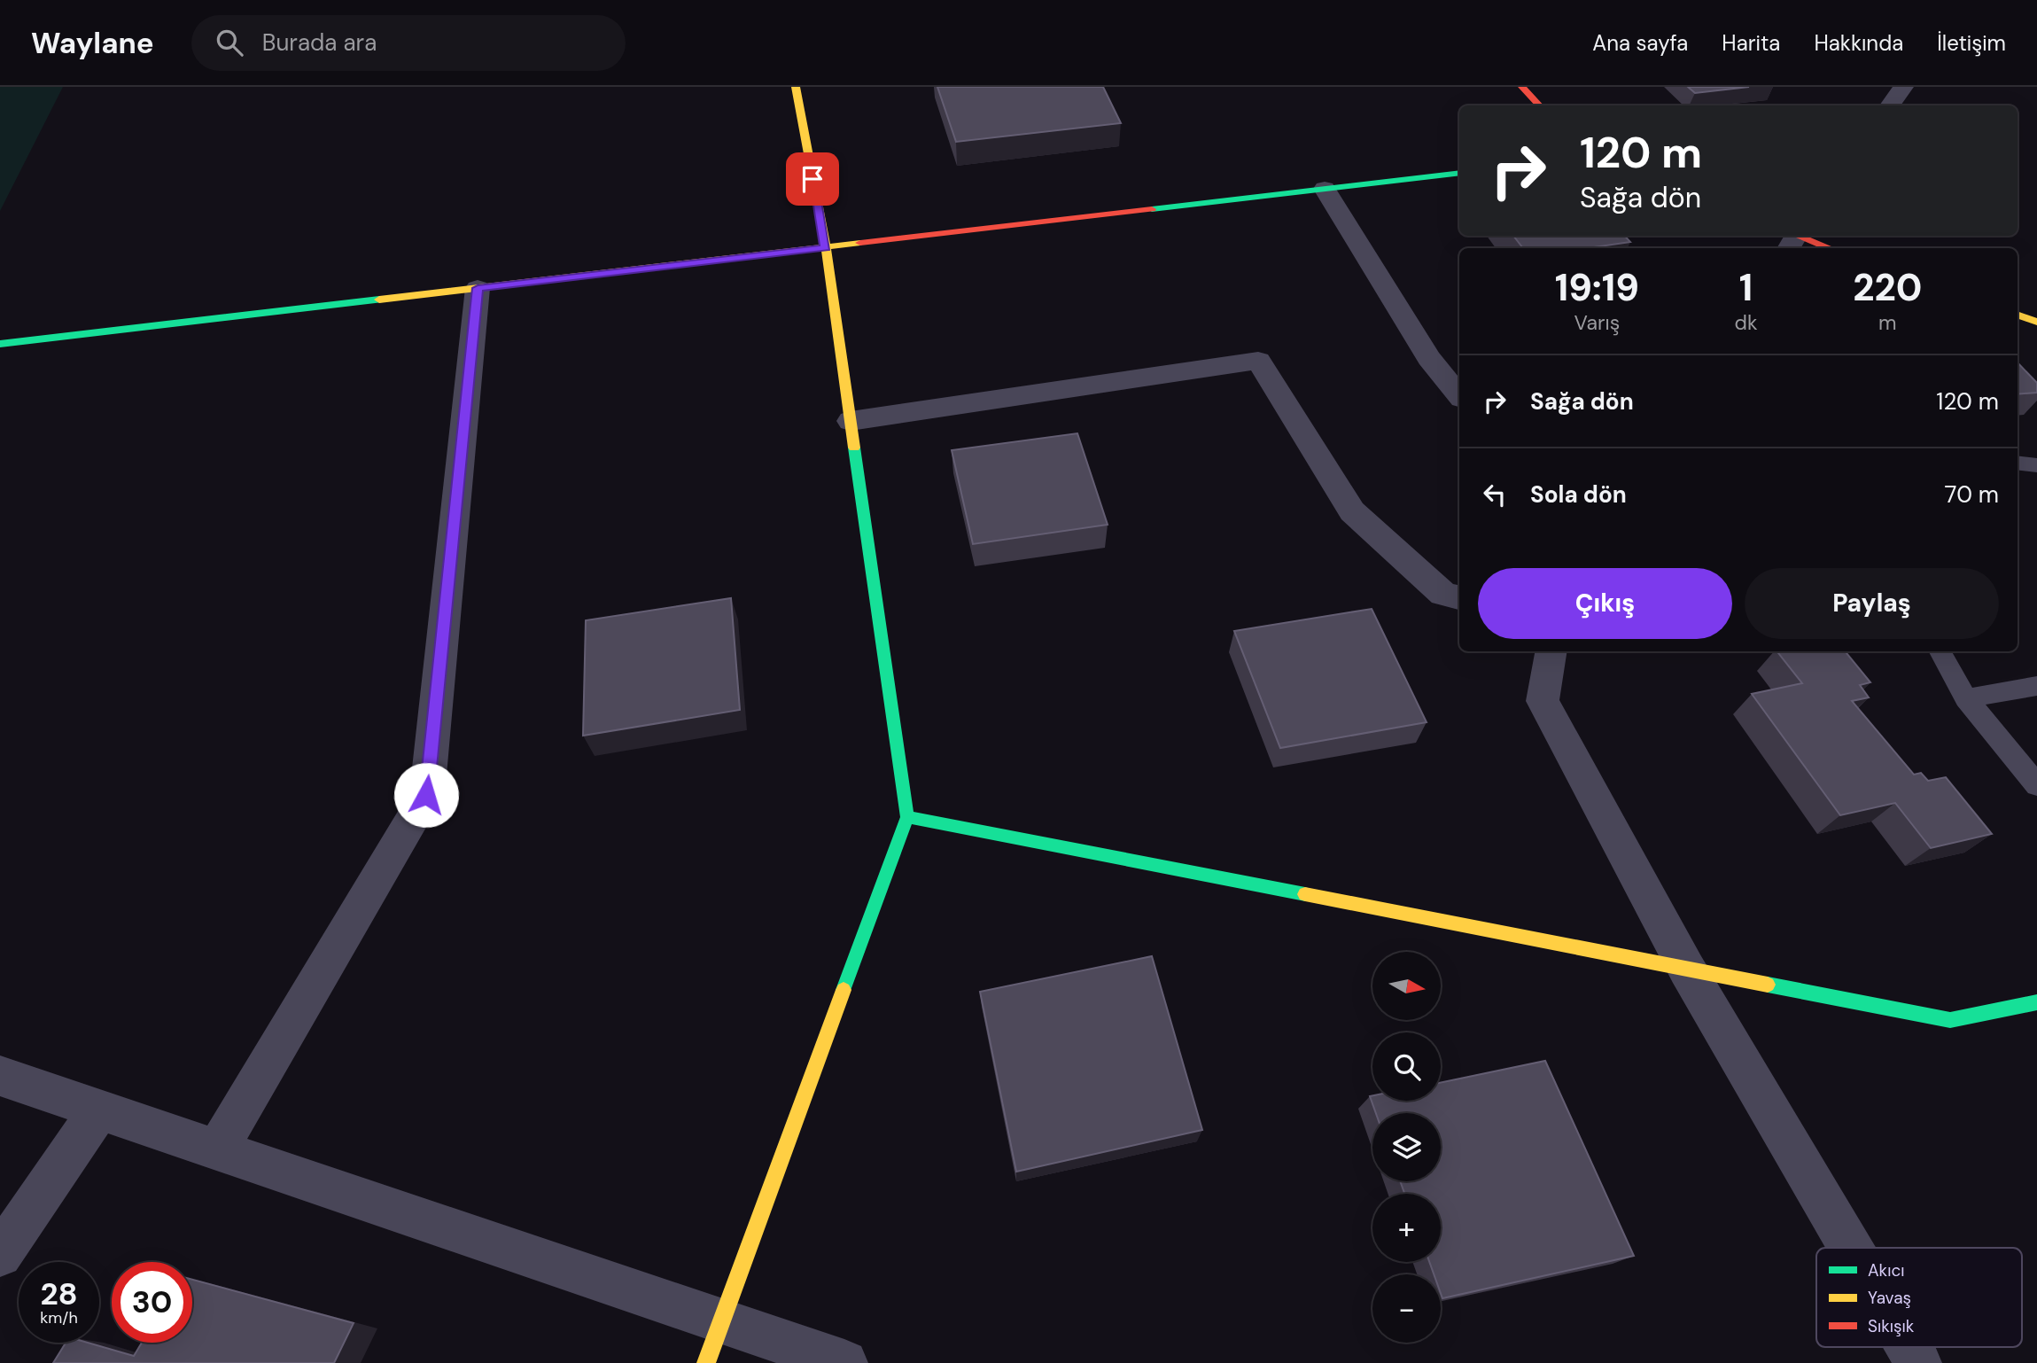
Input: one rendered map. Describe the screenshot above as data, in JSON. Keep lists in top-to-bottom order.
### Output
{
  "legend": ["Akıcı", "Yavaş", "Sıkışık"],
  "north": "right",
  "page": {
    "header": "Waylane",
    "search": "Burada ara",
    "nav": [
      "Ana sayfa",
      "Harita",
      "Hakkında",
      "İletişim"
    ],
    "turn": ["120 m", "Sağa dön"],
    "eta": [
      "19:19",
      "Varış",
      "1",
      "dk",
      "220",
      "m"
    ],
    "list": [
      {
        "name": "Sağa dön",
        "value": "120 m"
      },
      {
        "name": "Sola dön",
        "value": "70 m"
      }
    ],
    "buttons": ["Çıkış", "Paylaş"],
    "map_buttons": ["+", "−"],
    "speed": "28 km/h",
    "limit": "30"
  }
}
